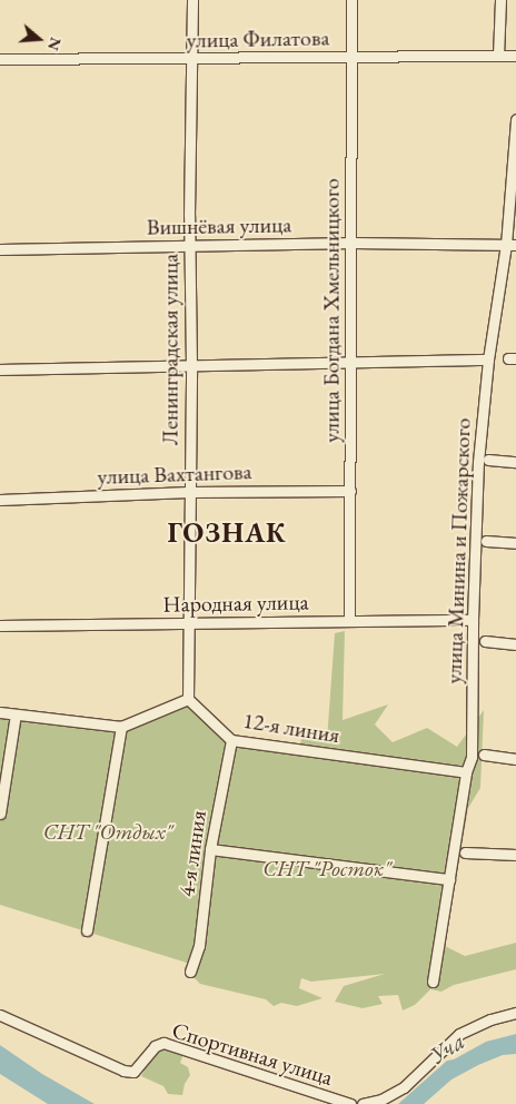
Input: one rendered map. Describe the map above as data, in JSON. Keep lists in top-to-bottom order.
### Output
{
  "streets": {
    "street": [
      "улица Филатова",
      "Вишнёвая улица",
      "улица Богдана Хмельницкого",
      "Ленинградская улица",
      "улица Вахтангова",
      "улица Минина и Пожарского",
      "Народная улица",
      "12-я линия",
      "4-я линия",
      "Спортивная улица"
    ]
  },
  "crossings": [
    ["улица Филатова", "улица Богдана Хмельницкого"],
    ["улица Филатова", "Ленинградская улица"],
    ["Вишнёвая улица", "улица Богдана Хмельницкого"],
    ["Вишнёвая улица", "Ленинградская улица"],
    ["Вишнёвая улица", "улица Минина и Пожарского"],
    ["улица Богдана Хмельницкого", "улица Вахтангова"],
    ["улица Богдана Хмельницкого", "Народная улица"],
    ["Ленинградская улица", "улица Вахтангова"],
    ["Ленинградская улица", "Народная улица"],
    ["Ленинградская улица", "12-я линия"],
    ["улица Минина и Пожарского", "Народная улица"],
    ["улица Минина и Пожарского", "12-я линия"],
    ["12-я линия", "4-я линия"]
  ],
  "districts": ["ГОЗНАК"],
  "water": ["Уча"],
  "parks": ["СНТ \"Отдых\"", "СНТ \"Росток\""],
  "north": "right"
}
